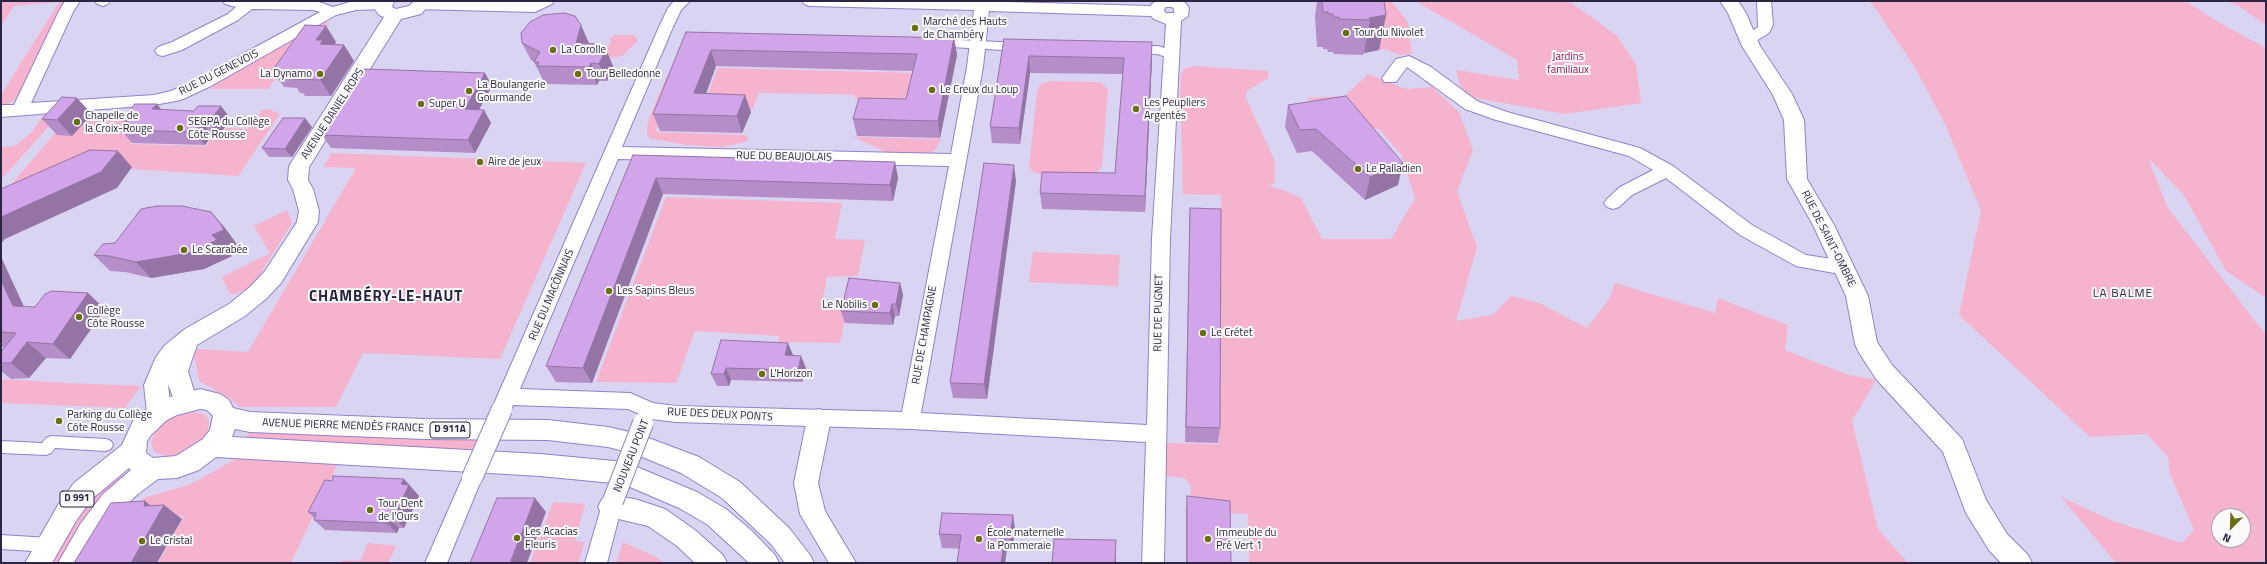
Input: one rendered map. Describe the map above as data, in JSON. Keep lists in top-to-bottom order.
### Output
{
  "streets": {
    "main road": [
      "AVENUE DANIEL ROPS",
      "RUE DE SAINT-OMBRE",
      "AVENUE PIERRE MENDÈS FRANCE",
      "D 911A",
      "D 991"
    ],
    "street": [
      "RUE DU GENEVOIS",
      "RUE DU BEAUJOLAIS",
      "RUE DU MACÔNNAIS",
      "RUE DE PUGNET",
      "RUE DE CHAMPAGNE",
      "RUE DES DEUX PONTS",
      "NOUVEAU PONT"
    ]
  },
  "crossings": [
    ["RUE DU GENEVOIS", "AVENUE DANIEL ROPS"],
    ["AVENUE DANIEL ROPS", "AVENUE PIERRE MENDÈS FRANCE"],
    ["AVENUE DANIEL ROPS", "D 991"],
    ["RUE DU BEAUJOLAIS", "RUE DU MACÔNNAIS"],
    ["RUE DU BEAUJOLAIS", "RUE DE CHAMPAGNE"],
    ["RUE DU MACÔNNAIS", "RUE DES DEUX PONTS"],
    ["RUE DE CHAMPAGNE", "RUE DES DEUX PONTS"],
    ["RUE DES DEUX PONTS", "NOUVEAU PONT"],
    ["AVENUE PIERRE MENDÈS FRANCE", "D 991"]
  ],
  "districts": ["LA BALME", "CHAMBÉRY-LE-HAUT"],
  "parks": ["Jardins familiaux"],
  "places": [
    "Marché des Hauts de Chambéry",
    "Tour du Nivolet",
    "La Corolle",
    "La Dynamo",
    "Tour Belledonne",
    "Le Creux du Loup",
    "La Boulangerie Gourmande",
    "Super U",
    "Les Peupliers Argentés",
    "Chapelle de la Croix-Rouge",
    "SEGPA du Collège Côte Rousse",
    "Aire de jeux",
    "Le Palladien",
    "Le Scarabée",
    "Les Sapins Bleus",
    "Le Nobilis",
    "Collège Côte Rousse",
    "Le Crétet",
    "L'Horizon",
    "Parking du Collège Côte Rousse",
    "Tour Dent de l'Ours",
    "Les Acacias Fleuris",
    "École maternelle la Pommeraie",
    "Immeuble du Pré Vert 1",
    "Le Cristal"
  ],
  "north": "bottom left"
}
